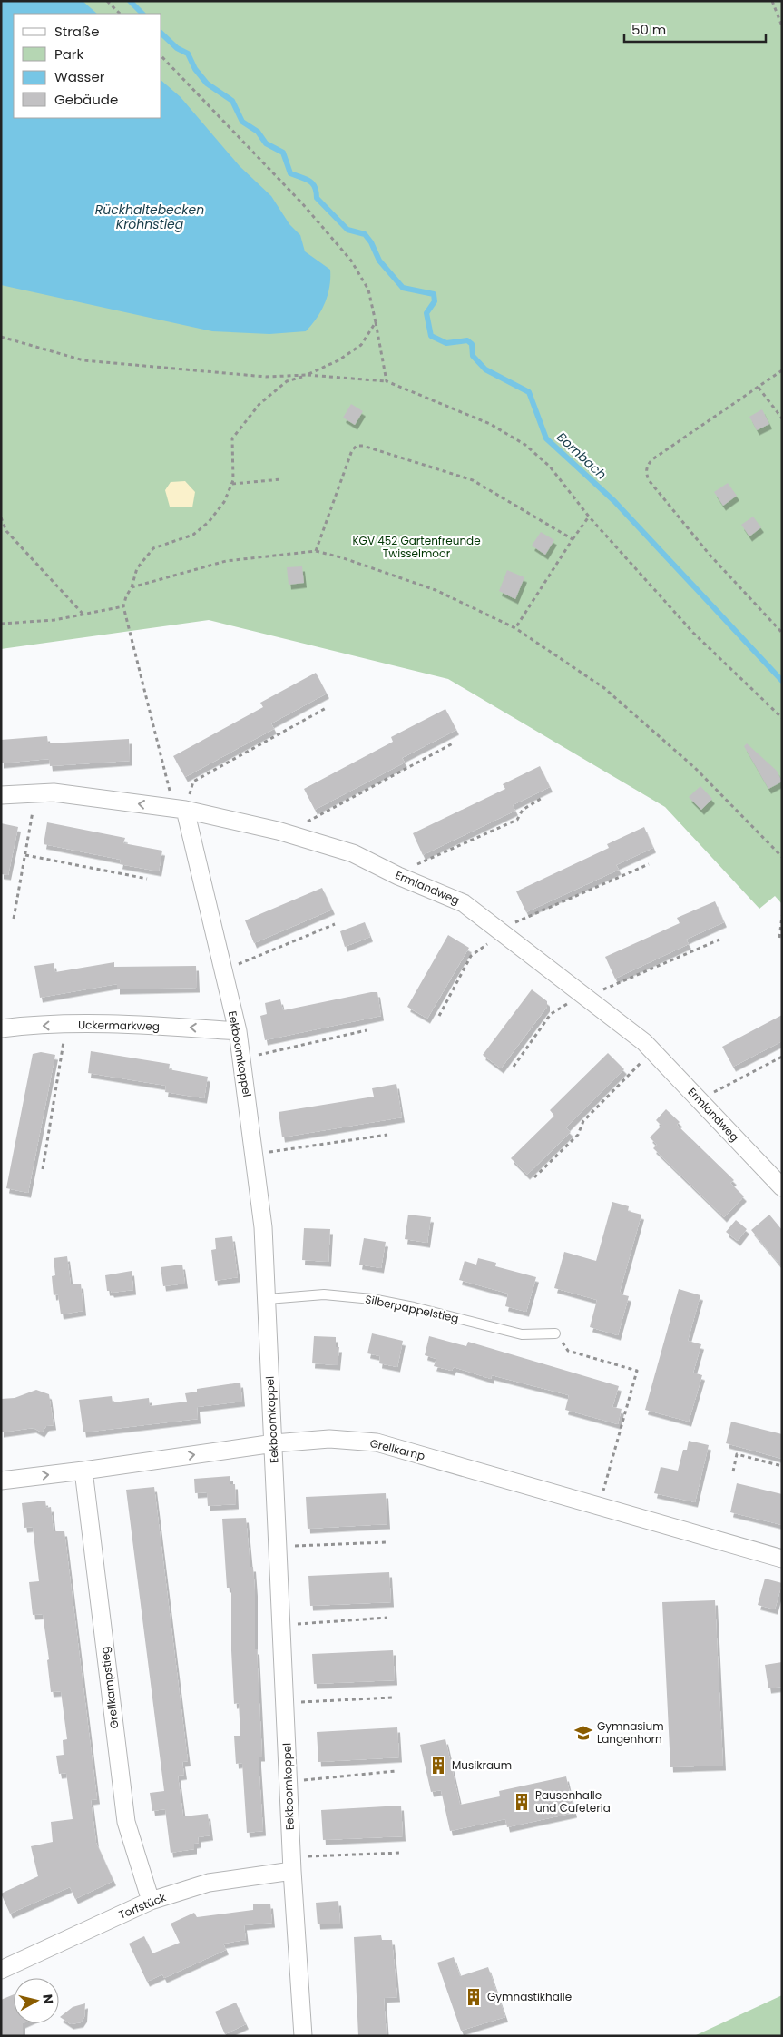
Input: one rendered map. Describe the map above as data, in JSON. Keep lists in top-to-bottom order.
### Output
{
  "streets": {
    "street": [
      "Ermlandweg",
      "Uckermarkweg",
      "Eekboomkoppel",
      "Grellkamp",
      "Grellkampstieg",
      "Torfstück"
    ],
    "lane": ["Silberpappelstieg"]
  },
  "crossings": [
    ["Ermlandweg", "Eekboomkoppel"],
    ["Uckermarkweg", "Eekboomkoppel"],
    ["Eekboomkoppel", "Silberpappelstieg"],
    ["Eekboomkoppel", "Grellkamp"],
    ["Eekboomkoppel", "Torfstück"],
    ["Grellkamp", "Grellkampstieg"],
    ["Grellkampstieg", "Torfstück"]
  ],
  "one_way": ["Uckermarkweg"],
  "water": ["Rückhaltebecken Krohnstieg", "Bornbach"],
  "parks": ["KGV 452 Gartenfreunde Twisselmoor"],
  "places": {
    "school or university": ["Gymnasium Langenhorn"],
    "building": ["Musikraum", "Pausenhalle und Cafeteria", "Gymnastikhalle"]
  },
  "legend": [
    "Straße",
    "Park",
    "Wasser",
    "Gebäude"
  ],
  "scale_bar": "50 m",
  "north": "right"
}
